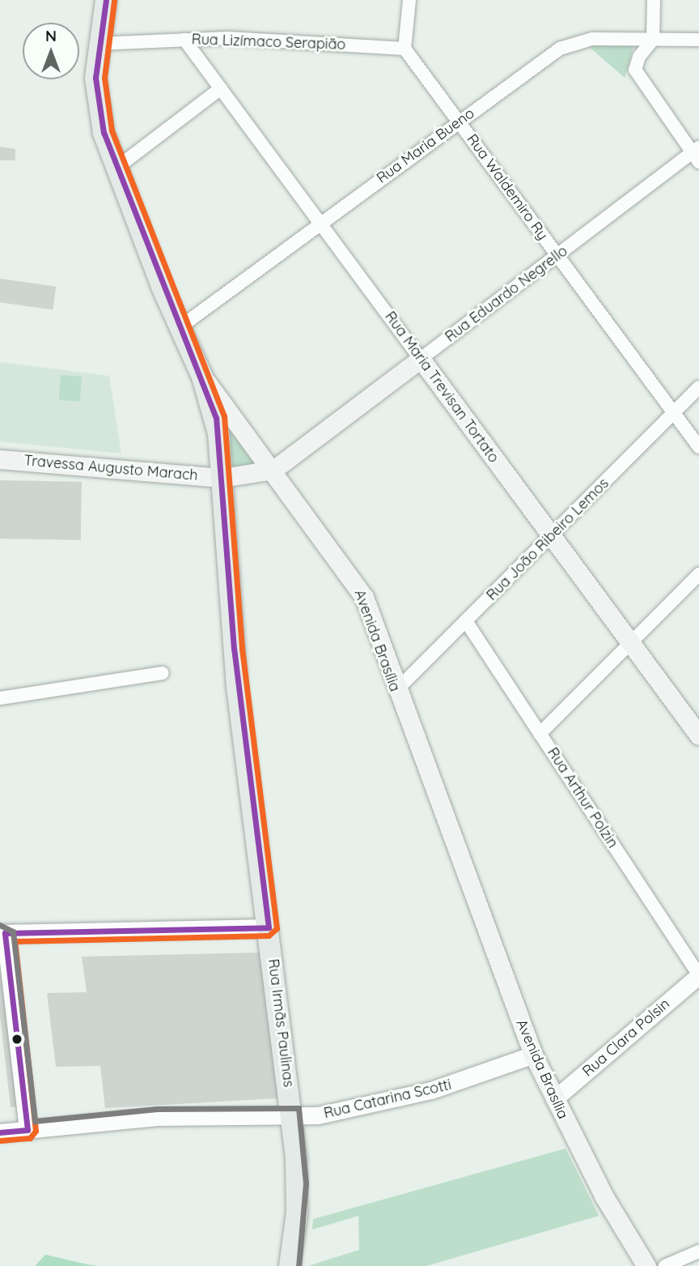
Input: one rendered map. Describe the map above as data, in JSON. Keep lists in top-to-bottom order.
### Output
{
  "streets": {
    "main road": [
      "Rua Eduardo Negrello",
      "Rua Maria Trevisan Tortato",
      "Travessa Augusto Marach",
      "Avenida Brasília",
      "Rua Irmãs Paulinas"
    ],
    "street": [
      "Rua Lizímaco Serapião",
      "Rua Maria Bueno",
      "Rua Waldemiro Ry",
      "Rua João Ribeiro Lemos",
      "Rua Arthur Polzin",
      "Rua Clara Polsin",
      "Rua Catarina Scotti"
    ]
  },
  "crossings": [
    ["Rua Lizímaco Serapião", "Rua Waldemiro Ry"],
    ["Rua Lizímaco Serapião", "Rua Maria Trevisan Tortato"],
    ["Rua Lizímaco Serapião", "Avenida Brasília"],
    ["Rua Maria Bueno", "Rua Waldemiro Ry"],
    ["Rua Maria Bueno", "Rua Maria Trevisan Tortato"],
    ["Rua Maria Bueno", "Avenida Brasília"],
    ["Rua Waldemiro Ry", "Rua Eduardo Negrello"],
    ["Rua Waldemiro Ry", "Rua João Ribeiro Lemos"],
    ["Rua Eduardo Negrello", "Rua Maria Trevisan Tortato"],
    ["Rua Eduardo Negrello", "Travessa Augusto Marach"],
    ["Rua Eduardo Negrello", "Avenida Brasília"],
    ["Rua Eduardo Negrello", "Rua Irmãs Paulinas"],
    ["Rua Maria Trevisan Tortato", "Rua João Ribeiro Lemos"],
    ["Travessa Augusto Marach", "Rua Irmãs Paulinas"],
    ["Rua João Ribeiro Lemos", "Avenida Brasília"],
    ["Rua João Ribeiro Lemos", "Rua Arthur Polzin"],
    ["Avenida Brasília", "Rua Irmãs Paulinas"],
    ["Avenida Brasília", "Rua Clara Polsin"],
    ["Avenida Brasília", "Rua Catarina Scotti"],
    ["Rua Arthur Polzin", "Rua Clara Polsin"],
    ["Rua Irmãs Paulinas", "Rua Catarina Scotti"]
  ],
  "north": "top"
}
